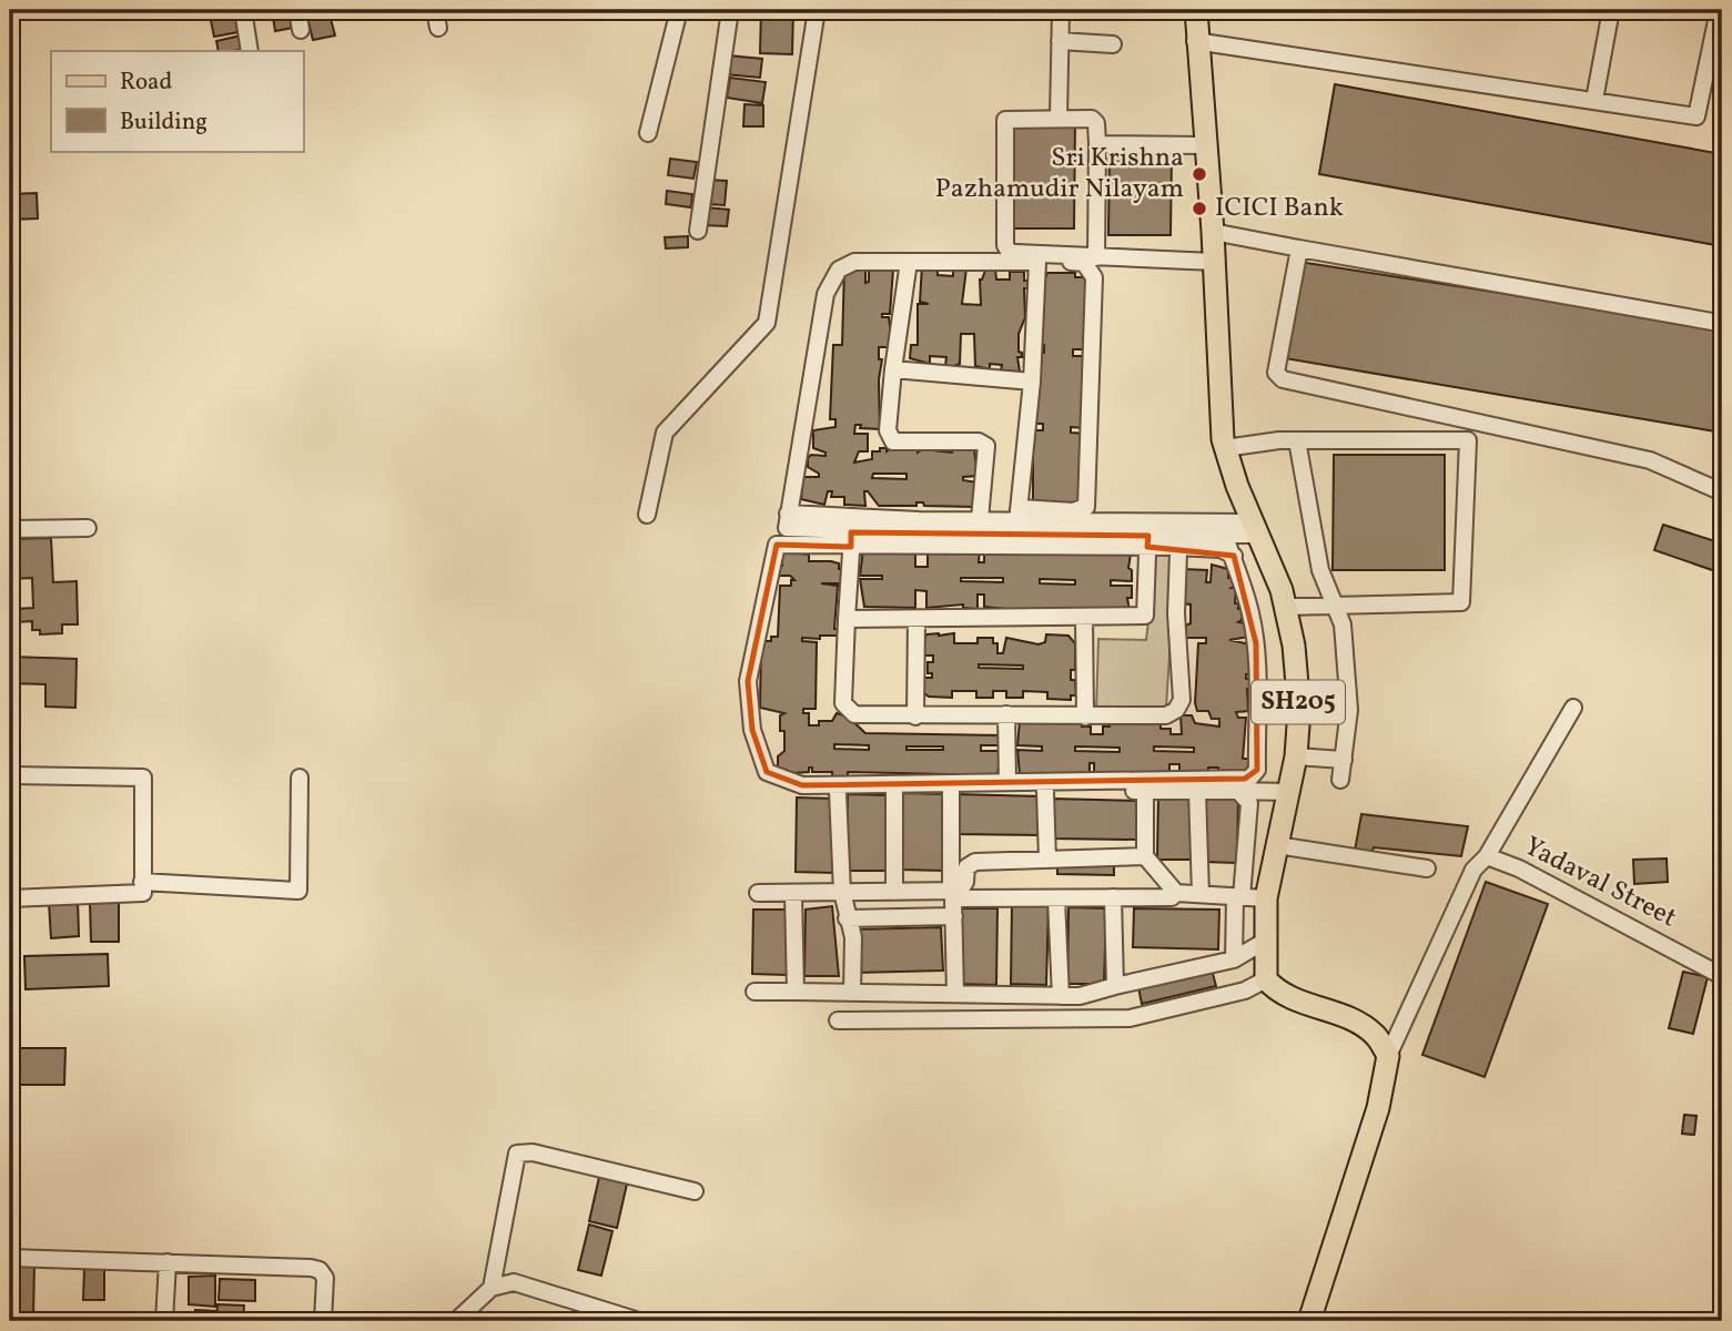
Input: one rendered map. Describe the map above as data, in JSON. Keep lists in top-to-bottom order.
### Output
{
  "streets": {
    "main road": ["SH205"],
    "street": ["Yadaval Street"]
  },
  "places": ["Sri Krishna Pazhamudir Nilayam", "ICICI Bank"],
  "legend": ["Road", "Building"]
}
